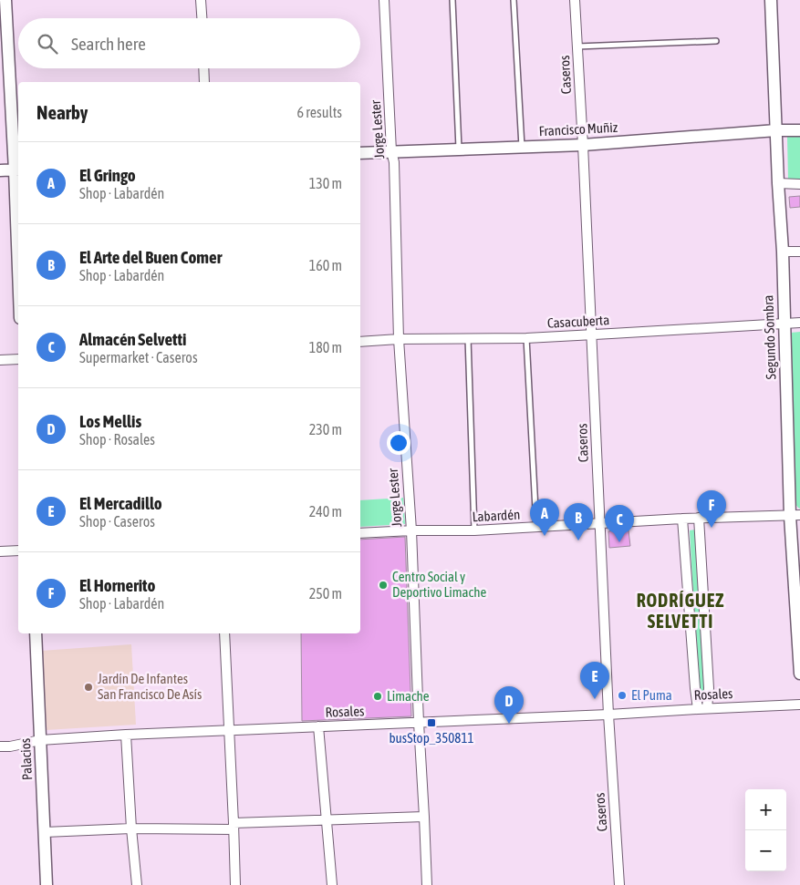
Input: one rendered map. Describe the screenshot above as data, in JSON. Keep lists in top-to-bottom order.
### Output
{
  "streets": {
    "street": [
      "Caseros",
      "Jorge Lester",
      "Francisco Muñiz",
      "Casacuberta",
      "Segundo Sombra",
      "Labardén",
      "Rosales",
      "Palacios"
    ]
  },
  "crossings": [
    ["Caseros", "Francisco Muñiz"],
    ["Caseros", "Casacuberta"],
    ["Caseros", "Labardén"],
    ["Caseros", "Rosales"],
    ["Jorge Lester", "Francisco Muñiz"],
    ["Jorge Lester", "Casacuberta"],
    ["Jorge Lester", "Labardén"],
    ["Jorge Lester", "Rosales"],
    ["Francisco Muñiz", "Segundo Sombra"],
    ["Casacuberta", "Segundo Sombra"],
    ["Segundo Sombra", "Labardén"],
    ["Rosales", "Palacios"]
  ],
  "districts": ["RODRÍGUEZ SELVETTI"],
  "places": {
    "other": [
      "Centro Social y Deportivo Limache",
      "Jardín De Infantes San Francisco De Asís",
      "El Puma",
      "Limache"
    ],
    "transit": ["busStop_350811"]
  },
  "page": {
    "search": "Search here",
    "heading": ["Nearby", "6 results"],
    "list": [
      {
        "mark": "A",
        "name": "El Gringo",
        "note": "Shop · Labardén",
        "value": "130 m"
      },
      {
        "mark": "B",
        "name": "El Arte del Buen Comer",
        "note": "Shop · Labardén",
        "value": "160 m"
      },
      {
        "mark": "C",
        "name": "Almacén Selvetti",
        "note": "Supermarket · Caseros",
        "value": "180 m"
      },
      {
        "mark": "D",
        "name": "Los Mellis",
        "note": "Shop · Rosales",
        "value": "230 m"
      },
      {
        "mark": "E",
        "name": "El Mercadillo",
        "note": "Shop · Caseros",
        "value": "240 m"
      },
      {
        "mark": "F",
        "name": "El Hornerito",
        "note": "Shop · Labardén",
        "value": "250 m"
      }
    ],
    "pins": [
      "F",
      "A",
      "B",
      "C",
      "E",
      "D"
    ],
    "map_buttons": ["+", "−"]
  }
}
